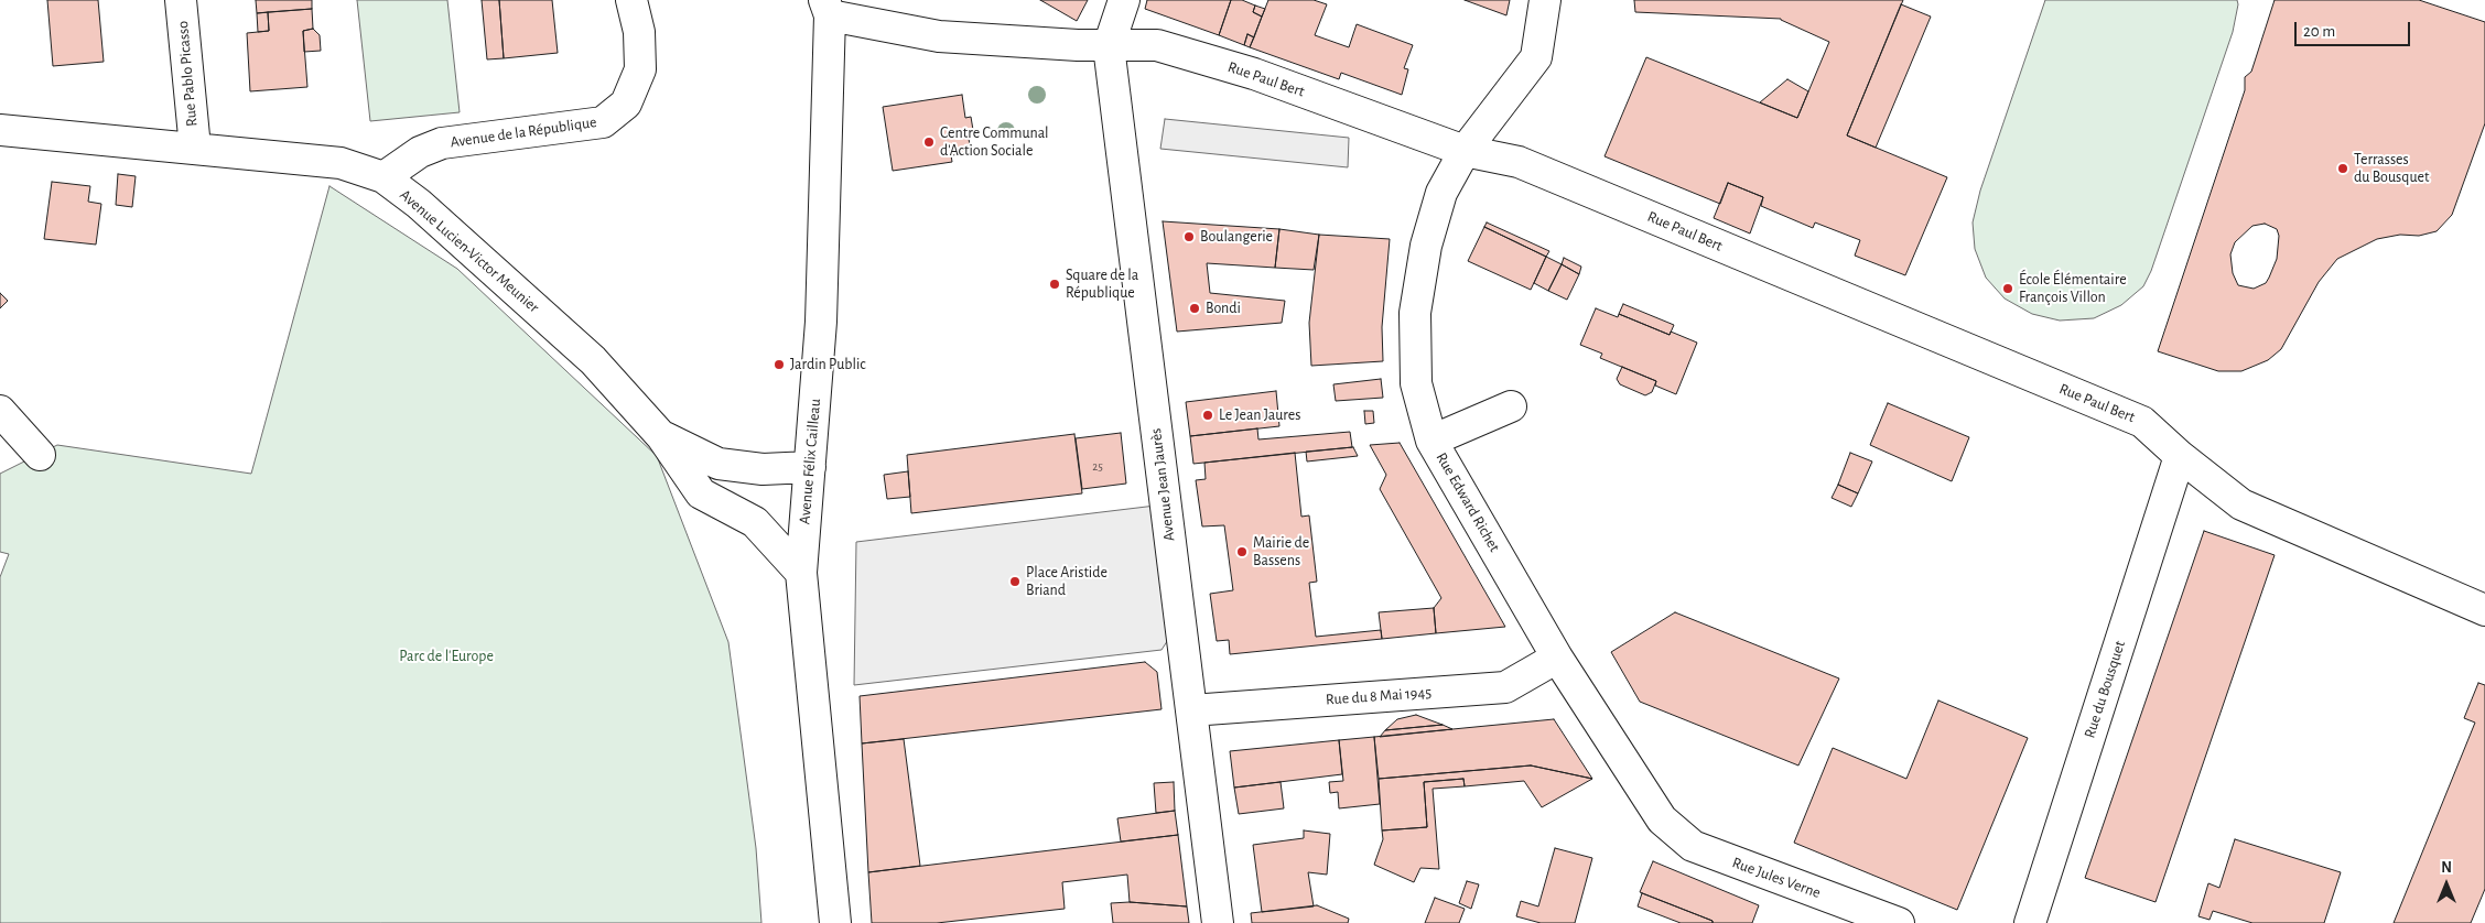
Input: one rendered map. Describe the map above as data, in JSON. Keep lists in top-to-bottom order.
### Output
{
  "streets": {
    "street": [
      "Rue Pablo Picasso",
      "Rue Paul Bert",
      "Avenue de la République",
      "Avenue Lucien-Victor Meunier",
      "Avenue Félix Cailleau",
      "Avenue Jean Jaurès",
      "Rue Edward Richet",
      "Rue du Bousquet",
      "Rue du 8 Mai 1945",
      "Rue Jules Verne"
    ]
  },
  "crossings": [
    ["Rue Pablo Picasso", "Avenue Lucien-Victor Meunier"],
    ["Rue Paul Bert", "Avenue Félix Cailleau"],
    ["Rue Paul Bert", "Avenue Jean Jaurès"],
    ["Rue Paul Bert", "Rue Edward Richet"],
    ["Rue Paul Bert", "Rue du Bousquet"],
    ["Avenue de la République", "Avenue Lucien-Victor Meunier"],
    ["Avenue Lucien-Victor Meunier", "Avenue Félix Cailleau"],
    ["Avenue Jean Jaurès", "Rue du 8 Mai 1945"],
    ["Rue Edward Richet", "Rue du 8 Mai 1945"],
    ["Rue Edward Richet", "Rue Jules Verne"]
  ],
  "parks": ["Parc de l'Europe"],
  "places": [
    "Centre Communal d'Action Sociale",
    "Terrasses du Bousquet",
    "Boulangerie",
    "Square de la République",
    "École Élémentaire François Villon",
    "Bondi",
    "Jardin Public",
    "Le Jean Jaures",
    "Mairie de Bassens",
    "Place Aristide Briand"
  ],
  "house_numbers": ["25"],
  "scale_bar": "20 m",
  "north": "top"
}
